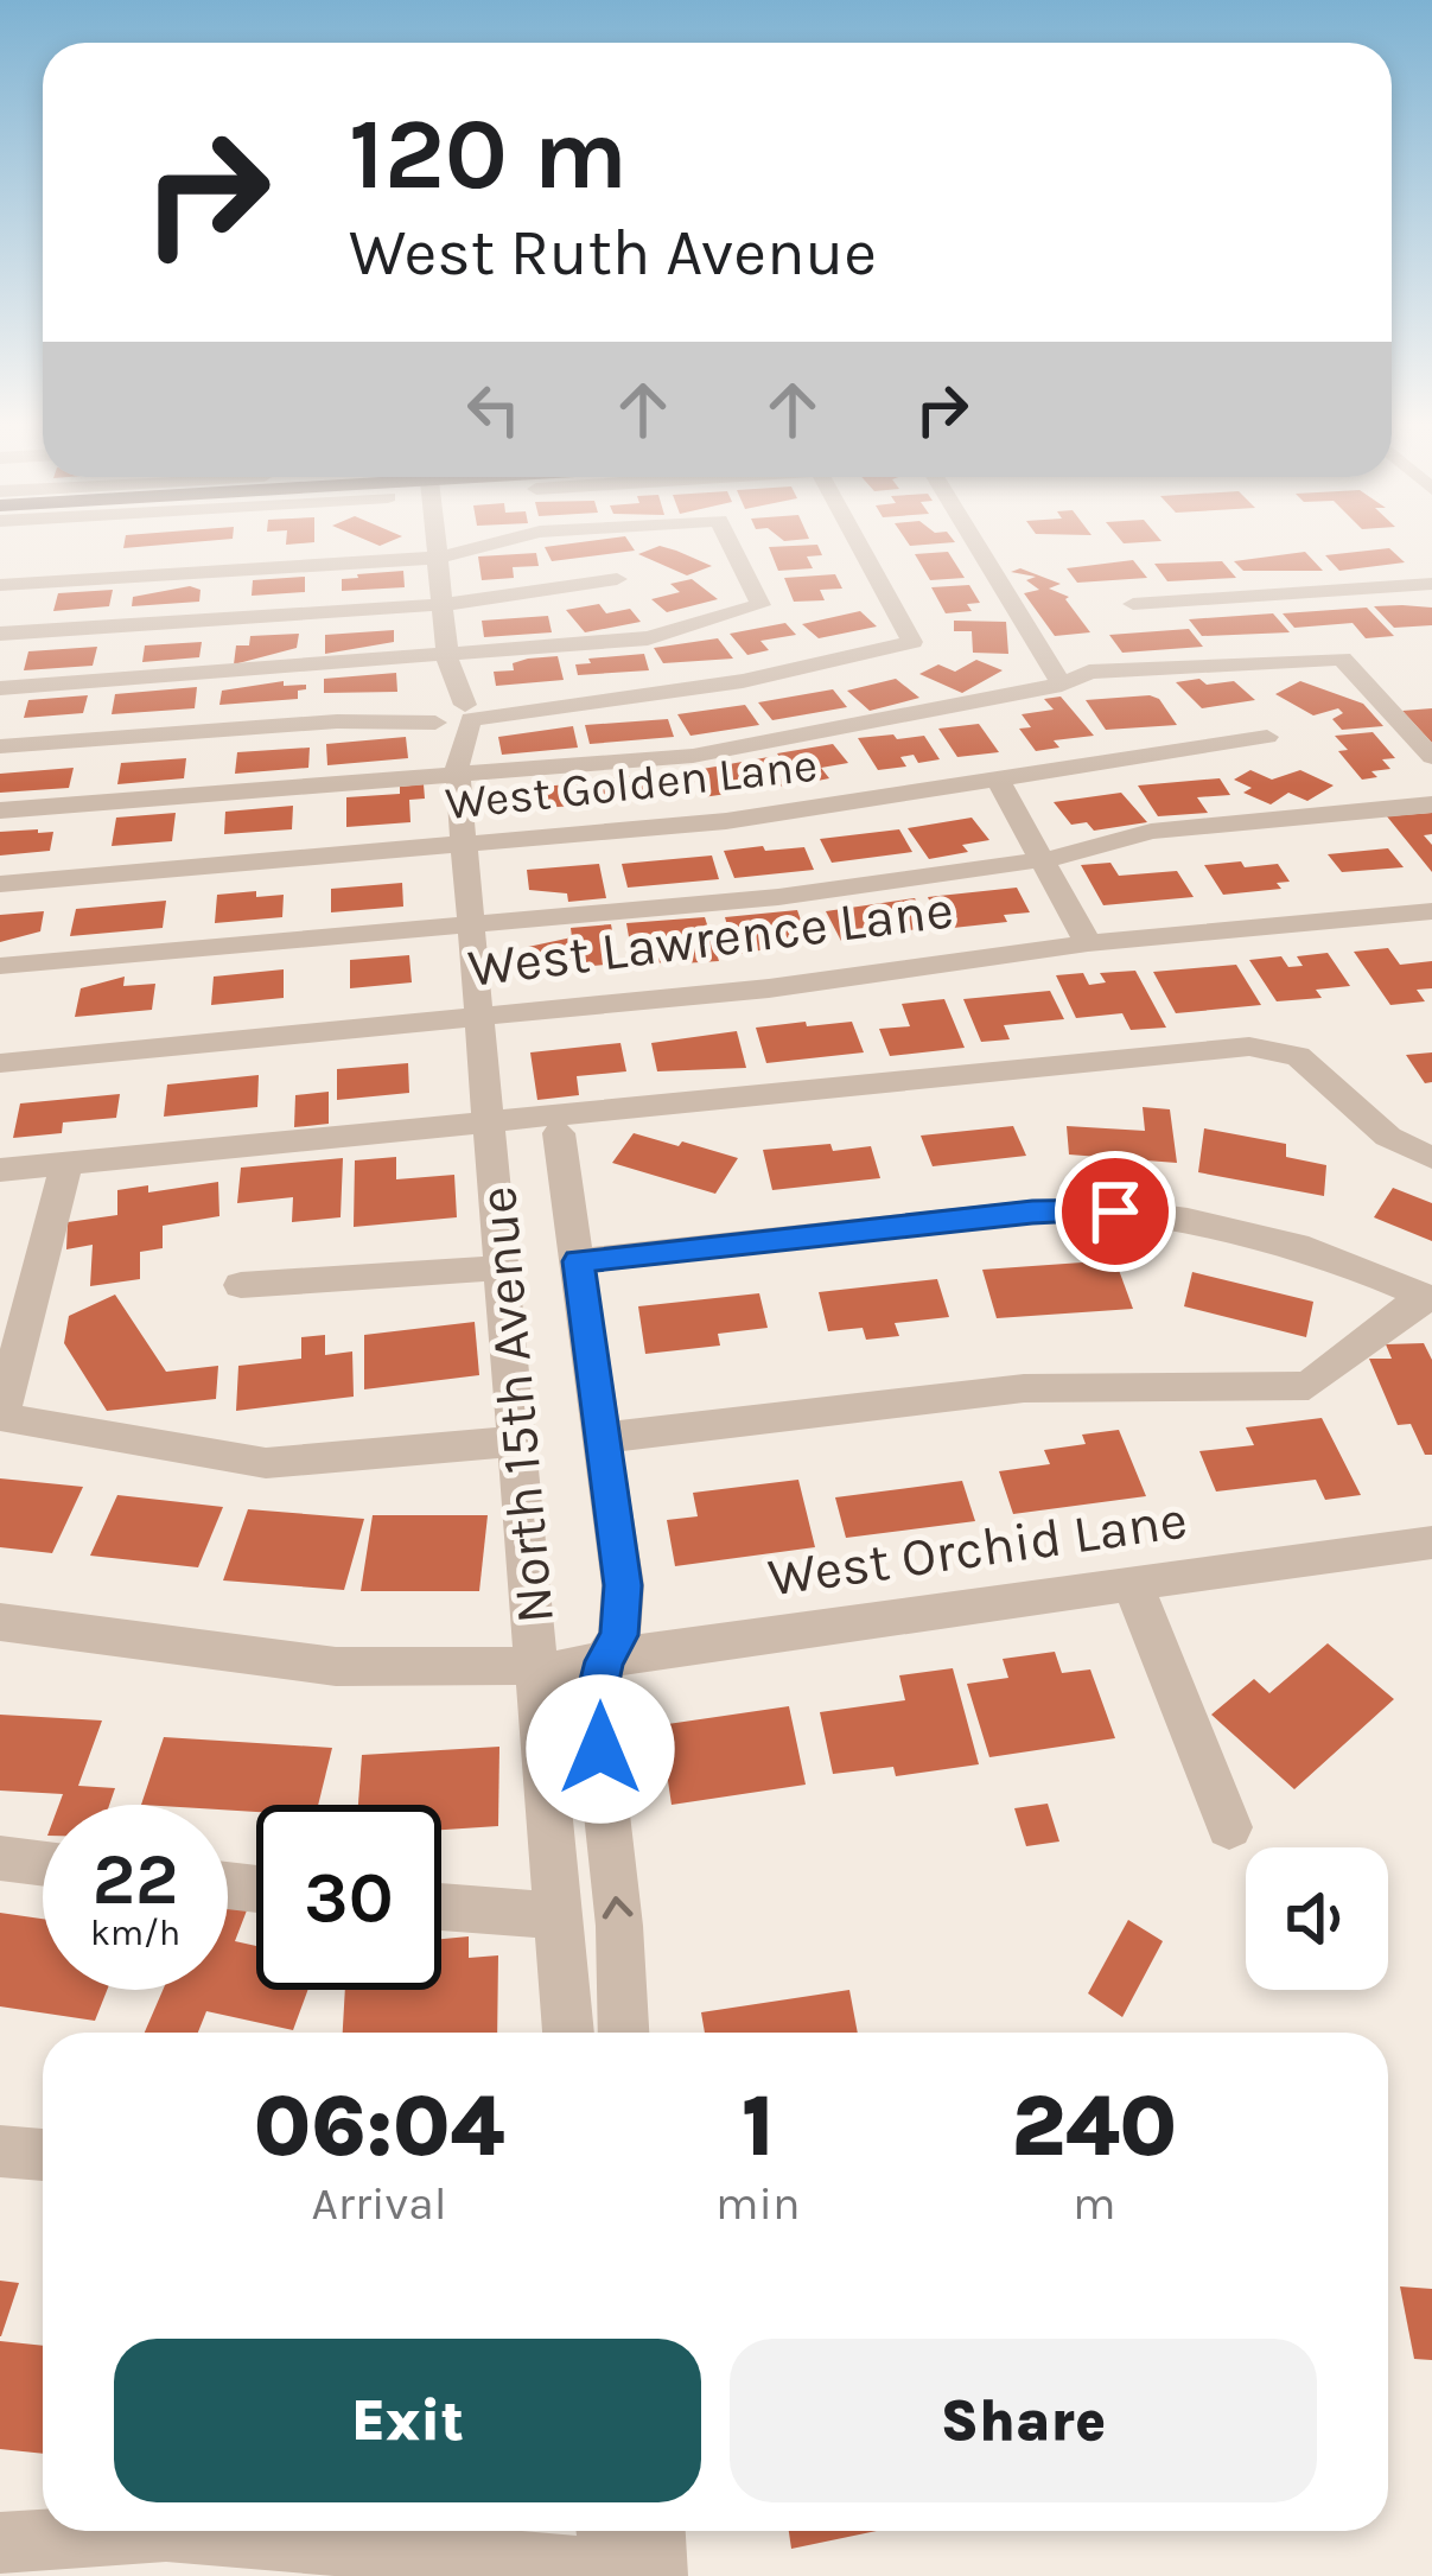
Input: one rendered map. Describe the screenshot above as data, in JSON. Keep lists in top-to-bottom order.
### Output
{
  "streets": {
    "street": [
      "West Golden Lane",
      "West Lawrence Lane",
      "North 15th Avenue",
      "West Orchid Lane"
    ]
  },
  "crossings": [
    ["West Golden Lane", "North 15th Avenue"],
    ["West Lawrence Lane", "North 15th Avenue"],
    ["North 15th Avenue", "West Orchid Lane"]
  ],
  "page": {
    "turn": ["120 m", "West Ruth Avenue"],
    "speed": "22 km/h",
    "limit": "30",
    "eta": [
      "06:04",
      "Arrival",
      "1",
      "min",
      "240",
      "m"
    ],
    "buttons": ["Exit", "Share"]
  }
}
